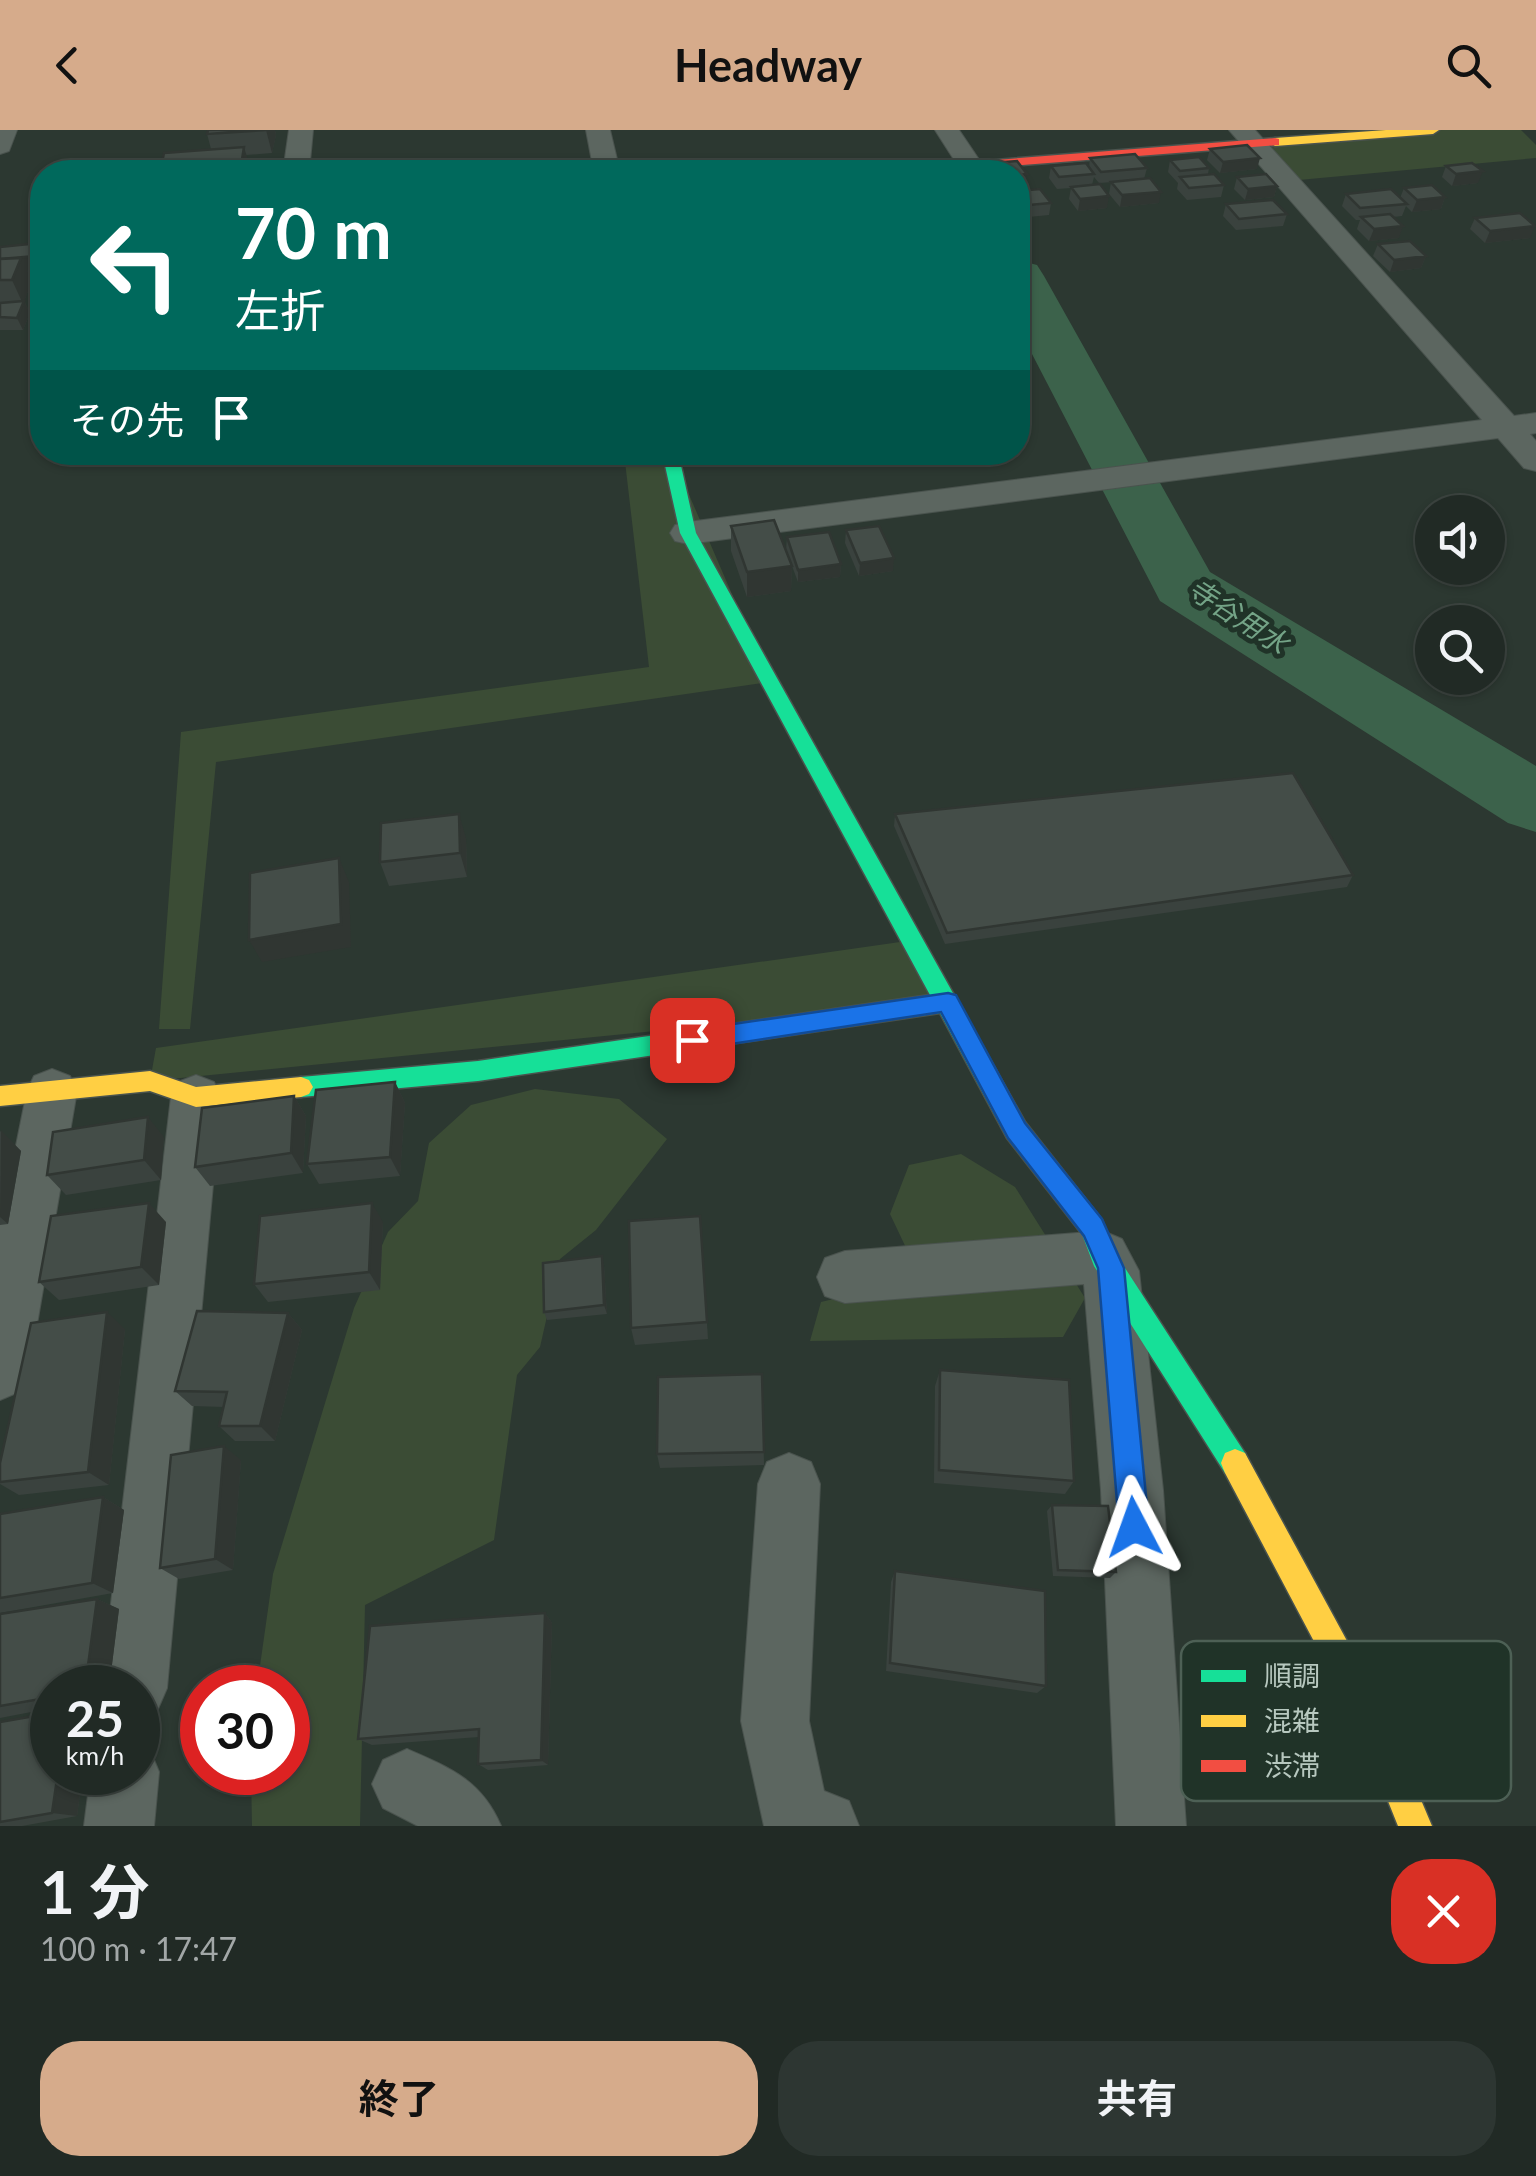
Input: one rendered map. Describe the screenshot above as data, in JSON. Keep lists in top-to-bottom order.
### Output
{
  "water": ["寺谷用水"],
  "legend": ["順調", "混雑", "渋滞"],
  "page": {
    "header": "Headway",
    "turn": ["70 m", "左折"],
    "then": "その先",
    "speed": "25 km/h",
    "limit": "30",
    "heading": ["1 分", "100 m · 17:47"],
    "buttons": ["終了", "共有"]
  }
}
